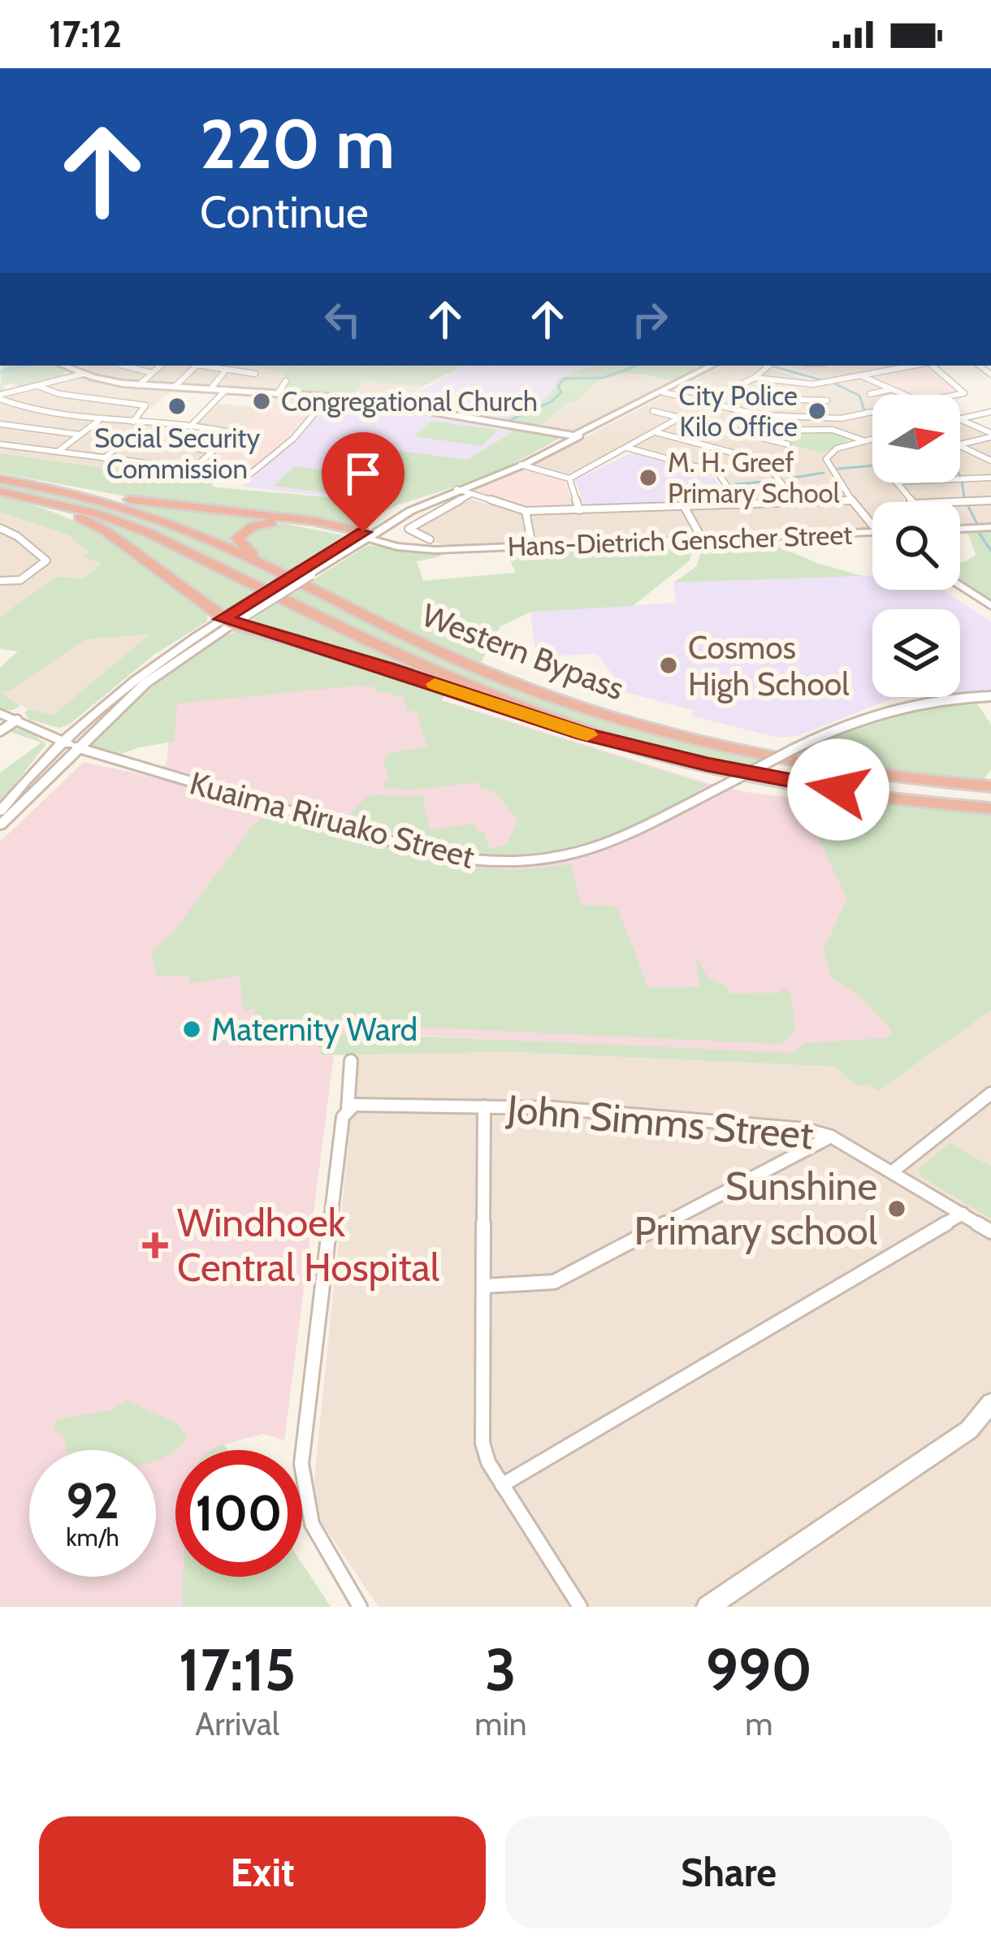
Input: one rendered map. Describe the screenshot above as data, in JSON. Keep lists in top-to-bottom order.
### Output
{
  "streets": {
    "highway": ["Western Bypass"],
    "street": ["Hans-Dietrich Genscher Street", "Kuaima Riruako Street", "John Simms Street"]
  },
  "places": {
    "other": [
      "Congregational Church",
      "Social Security Commission",
      "City Police Kilo Office",
      "M. H. Greef Primary School",
      "Cosmos High School",
      "Maternity Ward",
      "Sunshine Primary school"
    ],
    "health": ["Windhoek Central Hospital"]
  },
  "north": "right",
  "page": {
    "status": "17:12",
    "turn": ["220 m", "Continue"],
    "speed": "92 km/h",
    "limit": "100",
    "eta": [
      "17:15",
      "Arrival",
      "3",
      "min",
      "990",
      "m"
    ],
    "buttons": ["Exit", "Share"]
  }
}
